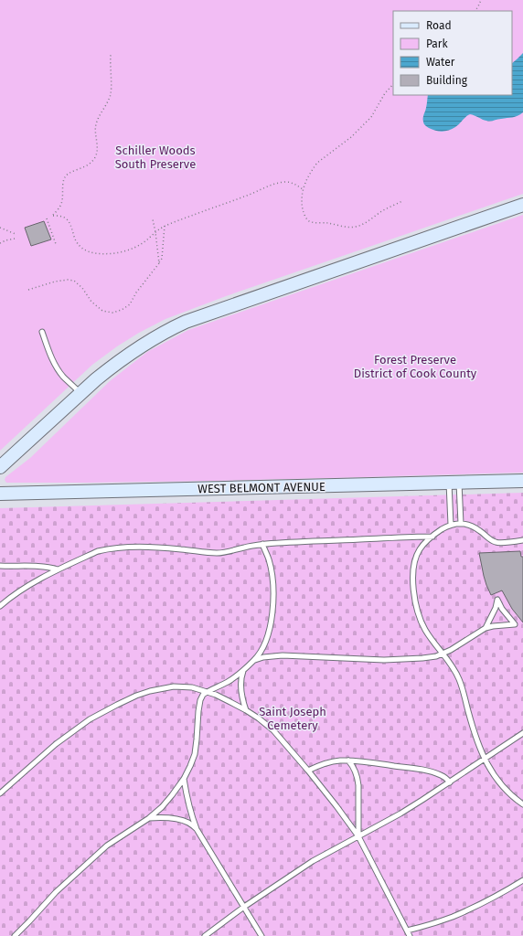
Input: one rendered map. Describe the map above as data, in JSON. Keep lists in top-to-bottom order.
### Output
{
  "streets": {
    "main road": ["WEST BELMONT AVENUE"]
  },
  "parks": ["Schiller Woods South Preserve", "Forest Preserve District of Cook County", "Saint Joseph Cemetery"],
  "legend": [
    "Road",
    "Park",
    "Water",
    "Building"
  ]
}
